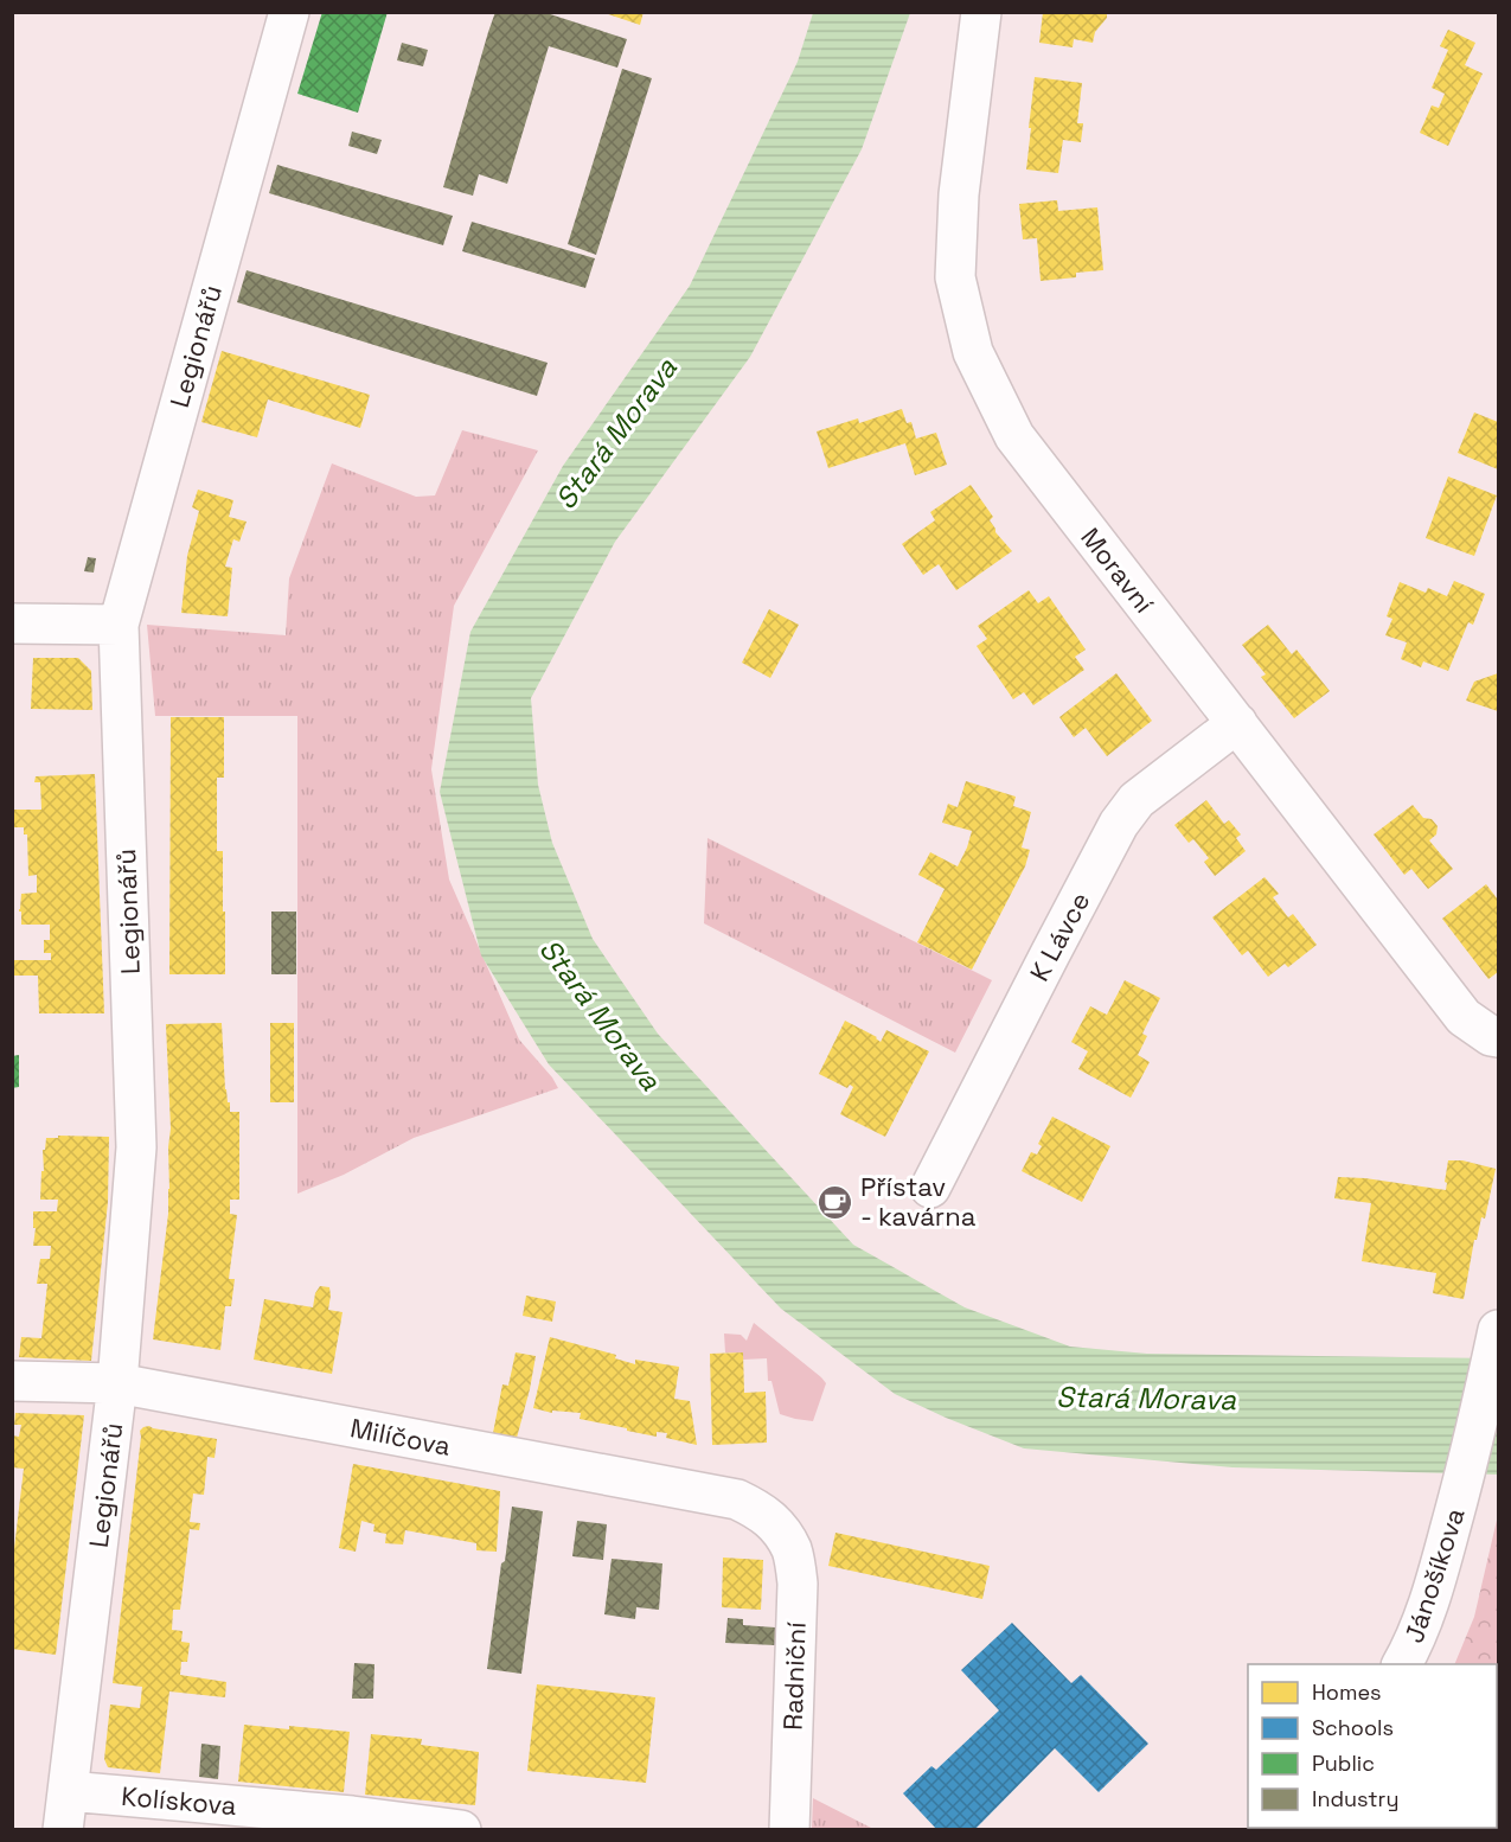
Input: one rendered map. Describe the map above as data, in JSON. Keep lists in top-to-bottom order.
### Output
{
  "streets": {
    "street": [
      "Legionářů",
      "Moravní",
      "K Lávce",
      "Milíčova",
      "Jánošíkova",
      "Radniční",
      "Kolískova"
    ]
  },
  "crossings": [
    ["Legionářů", "Milíčova"],
    ["Legionářů", "Kolískova"],
    ["Moravní", "K Lávce"],
    ["Milíčova", "Radniční"]
  ],
  "water": ["Stará Morava"],
  "places": {
    "cafe": ["Přístav - kavárna"]
  },
  "legend": [
    "Homes",
    "Schools",
    "Public",
    "Industry"
  ]
}
